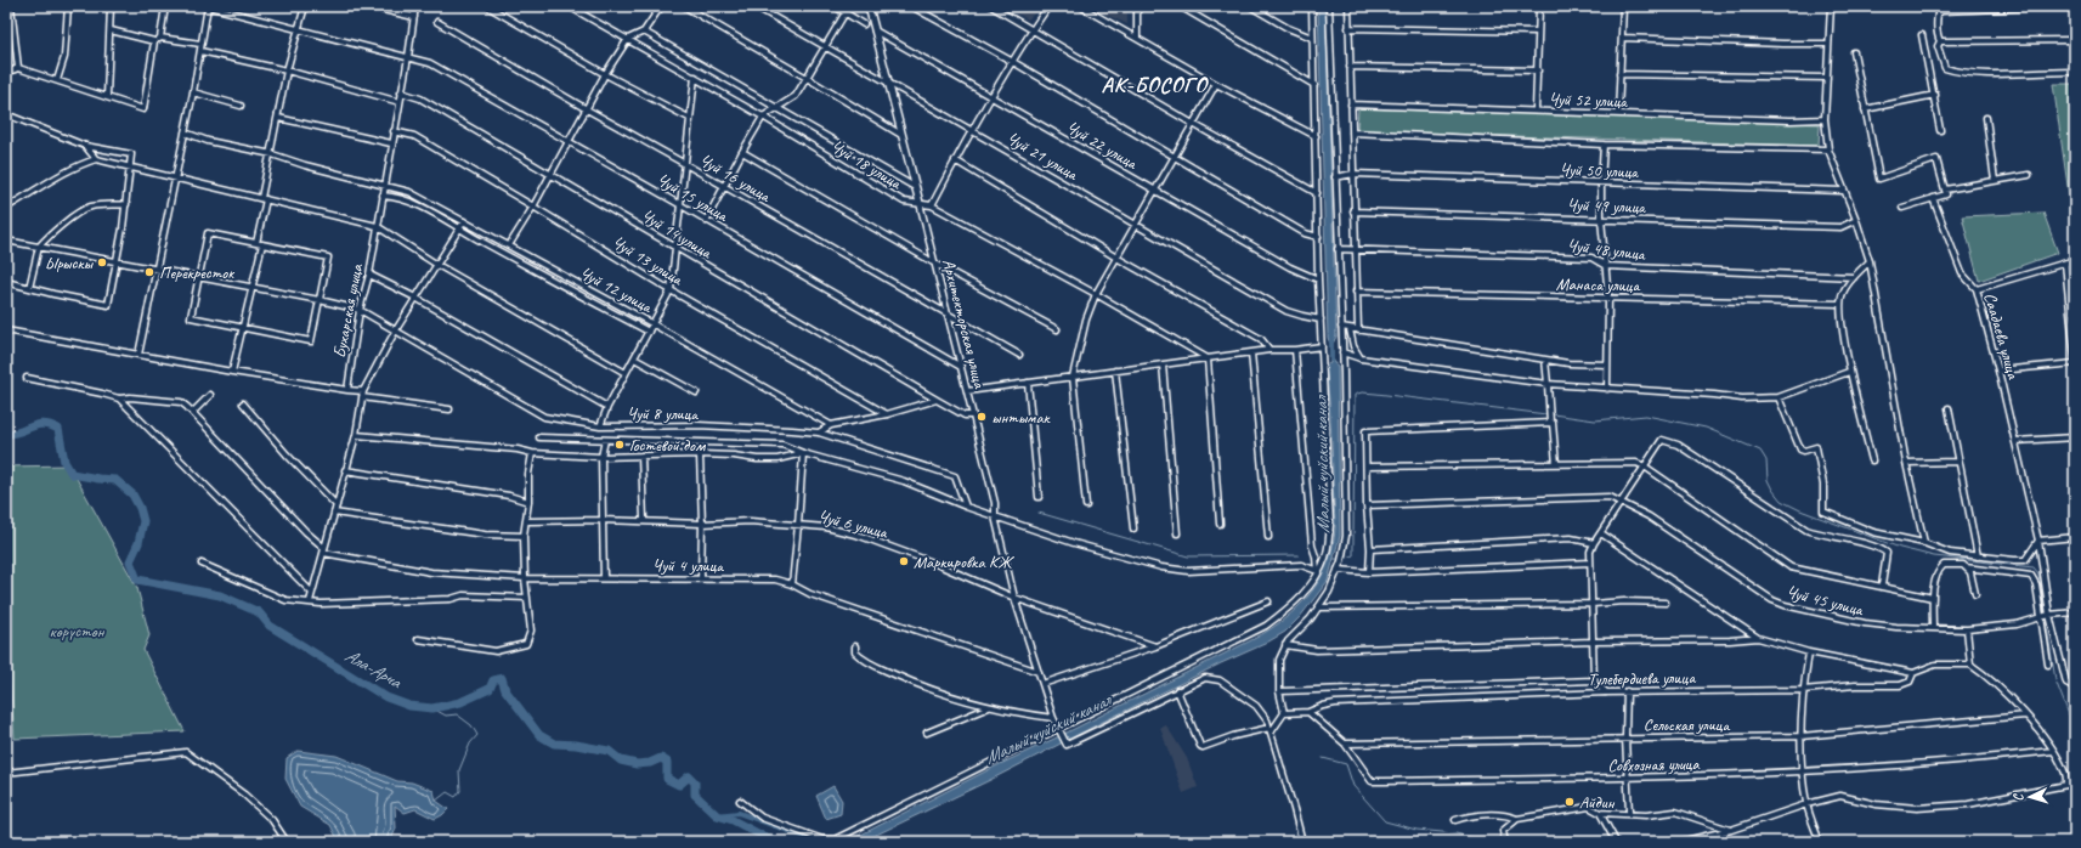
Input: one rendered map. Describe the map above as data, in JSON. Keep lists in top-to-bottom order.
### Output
{
  "streets": {
    "street": [
      "Чуй 52 улица",
      "Чуй 22 улица",
      "Чуй 21 улица",
      "Чуй 18 улица",
      "Чуй 50 улица",
      "Чуй 16 улица",
      "Чуй 15 улица",
      "Чуй 49 улица",
      "Чуй 14 улица",
      "Чуй 48 улица",
      "Чуй 13 улица",
      "Манаса улица",
      "Чуй 12 улица",
      "Бухарская улица",
      "Архитекторская улица",
      "Саадаева улица",
      "Чуй 8 улица",
      "Чуй 6 улица",
      "Чуй 4 улица",
      "Чуй 45 улица",
      "Тулебердиева улица",
      "Сельская улица",
      "Совхозная улица"
    ]
  },
  "crossings": [
    ["Чуй 22 улица", "Архитекторская улица"],
    ["Чуй 21 улица", "Архитекторская улица"],
    ["Чуй 18 улица", "Архитекторская улица"],
    ["Чуй 16 улица", "Архитекторская улица"],
    ["Чуй 15 улица", "Бухарская улица"],
    ["Чуй 15 улица", "Архитекторская улица"],
    ["Чуй 14 улица", "Бухарская улица"],
    ["Чуй 14 улица", "Архитекторская улица"],
    ["Чуй 13 улица", "Бухарская улица"],
    ["Чуй 12 улица", "Бухарская улица"],
    ["Бухарская улица", "Чуй 8 улица"],
    ["Архитекторская улица", "Чуй 6 улица"],
    ["Архитекторская улица", "Чуй 4 улица"],
    ["Саадаева улица", "Чуй 45 улица"],
    ["Тулебердиева улица", "Совхозная улица"],
    ["Сельская улица", "Совхозная улица"]
  ],
  "districts": ["АК-БОСОГО"],
  "water": ["Малый чуйский канал", "Ала-Арча"],
  "parks": ["көрүстөн"],
  "places": [
    "Ырыскы",
    "Перекресток",
    "ынтымак",
    "Гостевой дом",
    "Маркировка КЖ",
    "Айдин"
  ],
  "north": "left"
}
